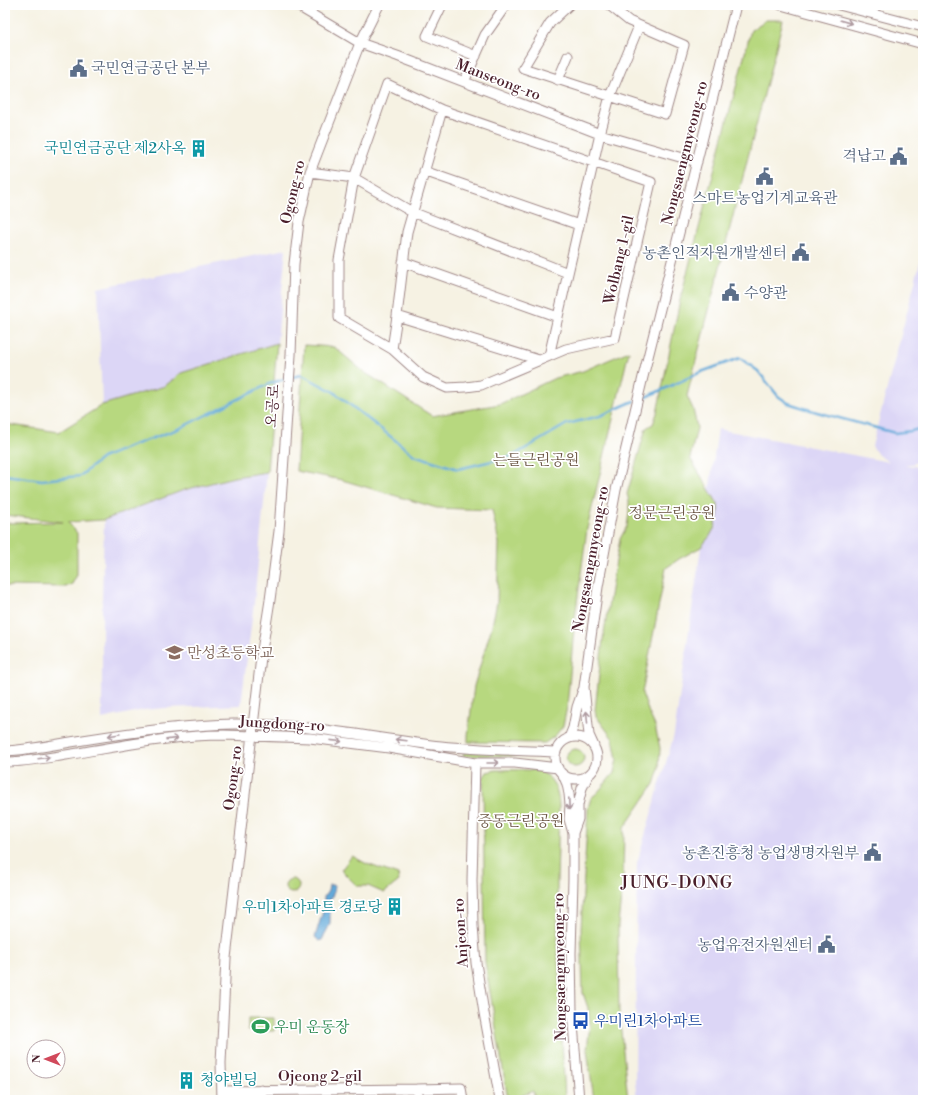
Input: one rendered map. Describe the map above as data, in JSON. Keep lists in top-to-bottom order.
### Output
{
  "streets": {
    "street": [
      "Manseong-ro",
      "Nongsaengmyeong-ro",
      "Ogong-ro",
      "Wolbang 1-gil",
      "오공로",
      "Jungdong-ro",
      "Anjeon-ro",
      "Ojeong 2-gil"
    ]
  },
  "crossings": [
    ["Manseong-ro", "Nongsaengmyeong-ro"],
    ["Manseong-ro", "Ogong-ro"],
    ["Ogong-ro", "오공로"],
    ["Ogong-ro", "Jungdong-ro"],
    ["Ogong-ro", "Ojeong 2-gil"],
    ["Jungdong-ro", "Anjeon-ro"]
  ],
  "districts": ["JUNG-DONG"],
  "parks": ["는들근린공원", "정문근린공원", "중동근린공원"],
  "places": {
    "public building": [
      "국민연금공단 본부",
      "격납고",
      "스마트농업기계교육관",
      "농촌인적자원개발센터",
      "수양관",
      "농촌진흥청 농업생명자원부",
      "농업유전자원센터"
    ],
    "building": ["국민연금공단 제2사옥", "우미1차아파트 경로당", "청야빌딩"],
    "school or university": ["만성초등학교"],
    "bus stop": ["우미린1차아파트"],
    "sports": ["우미 운동장"]
  },
  "north": "left"
}
